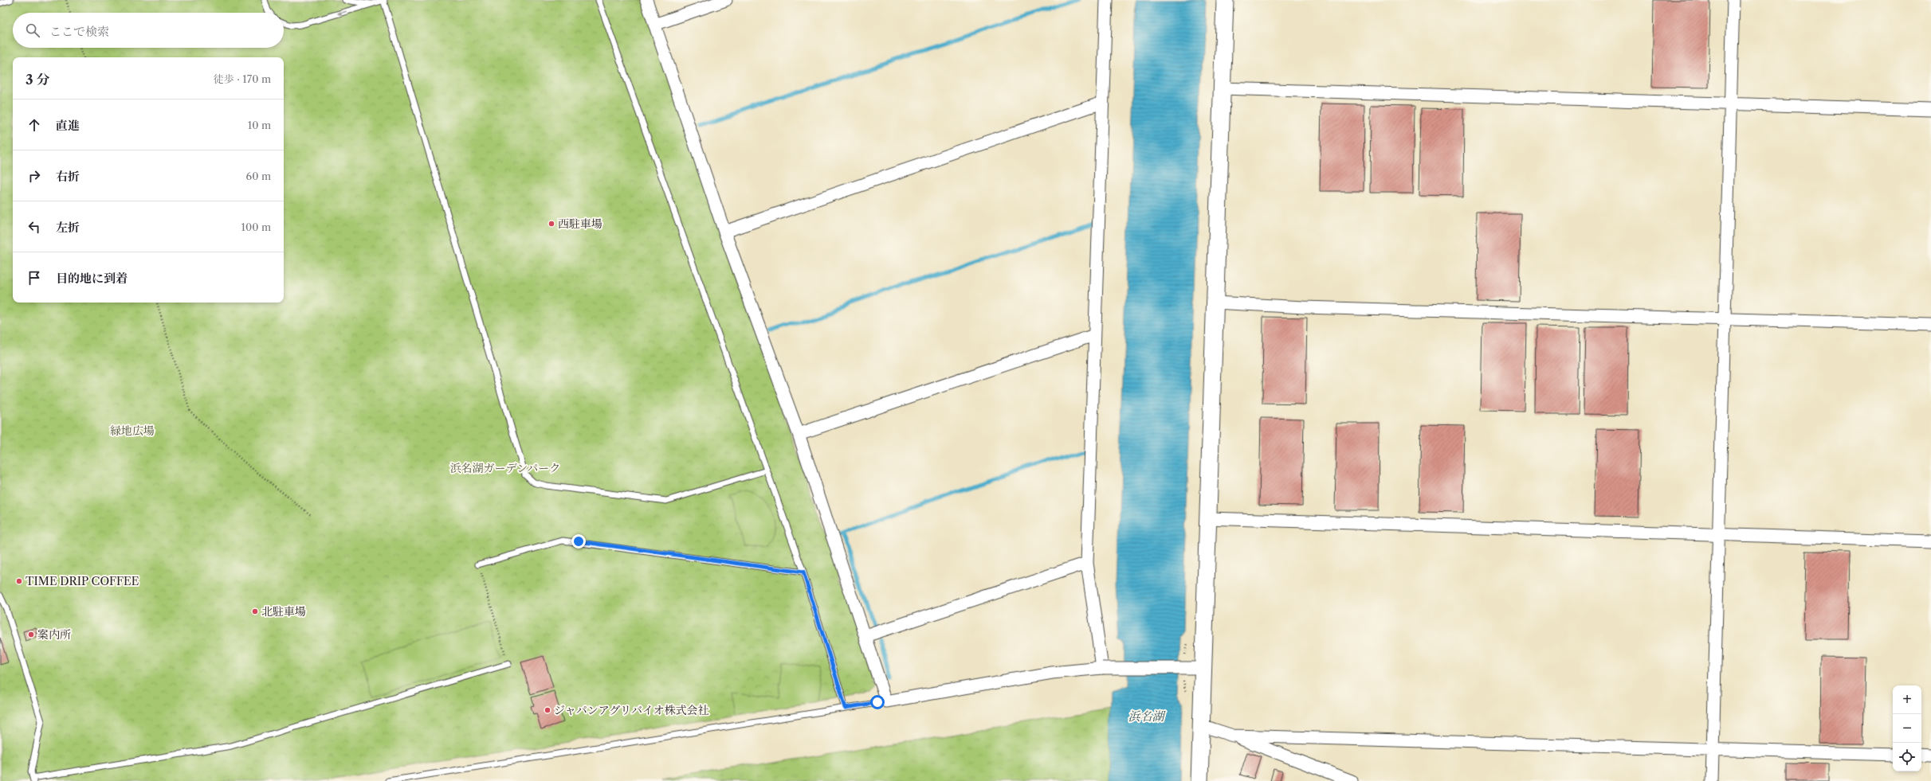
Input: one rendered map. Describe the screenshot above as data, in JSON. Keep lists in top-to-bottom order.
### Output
{
  "water": ["浜名湖"],
  "parks": ["緑地広場", "浜名湖ガーデンパーク"],
  "places": [
    "西駐車場",
    "TIME DRIP COFFEE",
    "北駐車場",
    "案内所",
    "ジャパンアグリバイオ株式会社"
  ],
  "page": {
    "search": "ここで検索",
    "heading": ["3 分", "徒歩 · 170 m"],
    "list": [
      ["直進", "10 m"],
      ["右折", "60 m"],
      ["左折", "100 m"],
      "目的地に到着"
    ],
    "map_buttons": ["+", "−"]
  }
}
